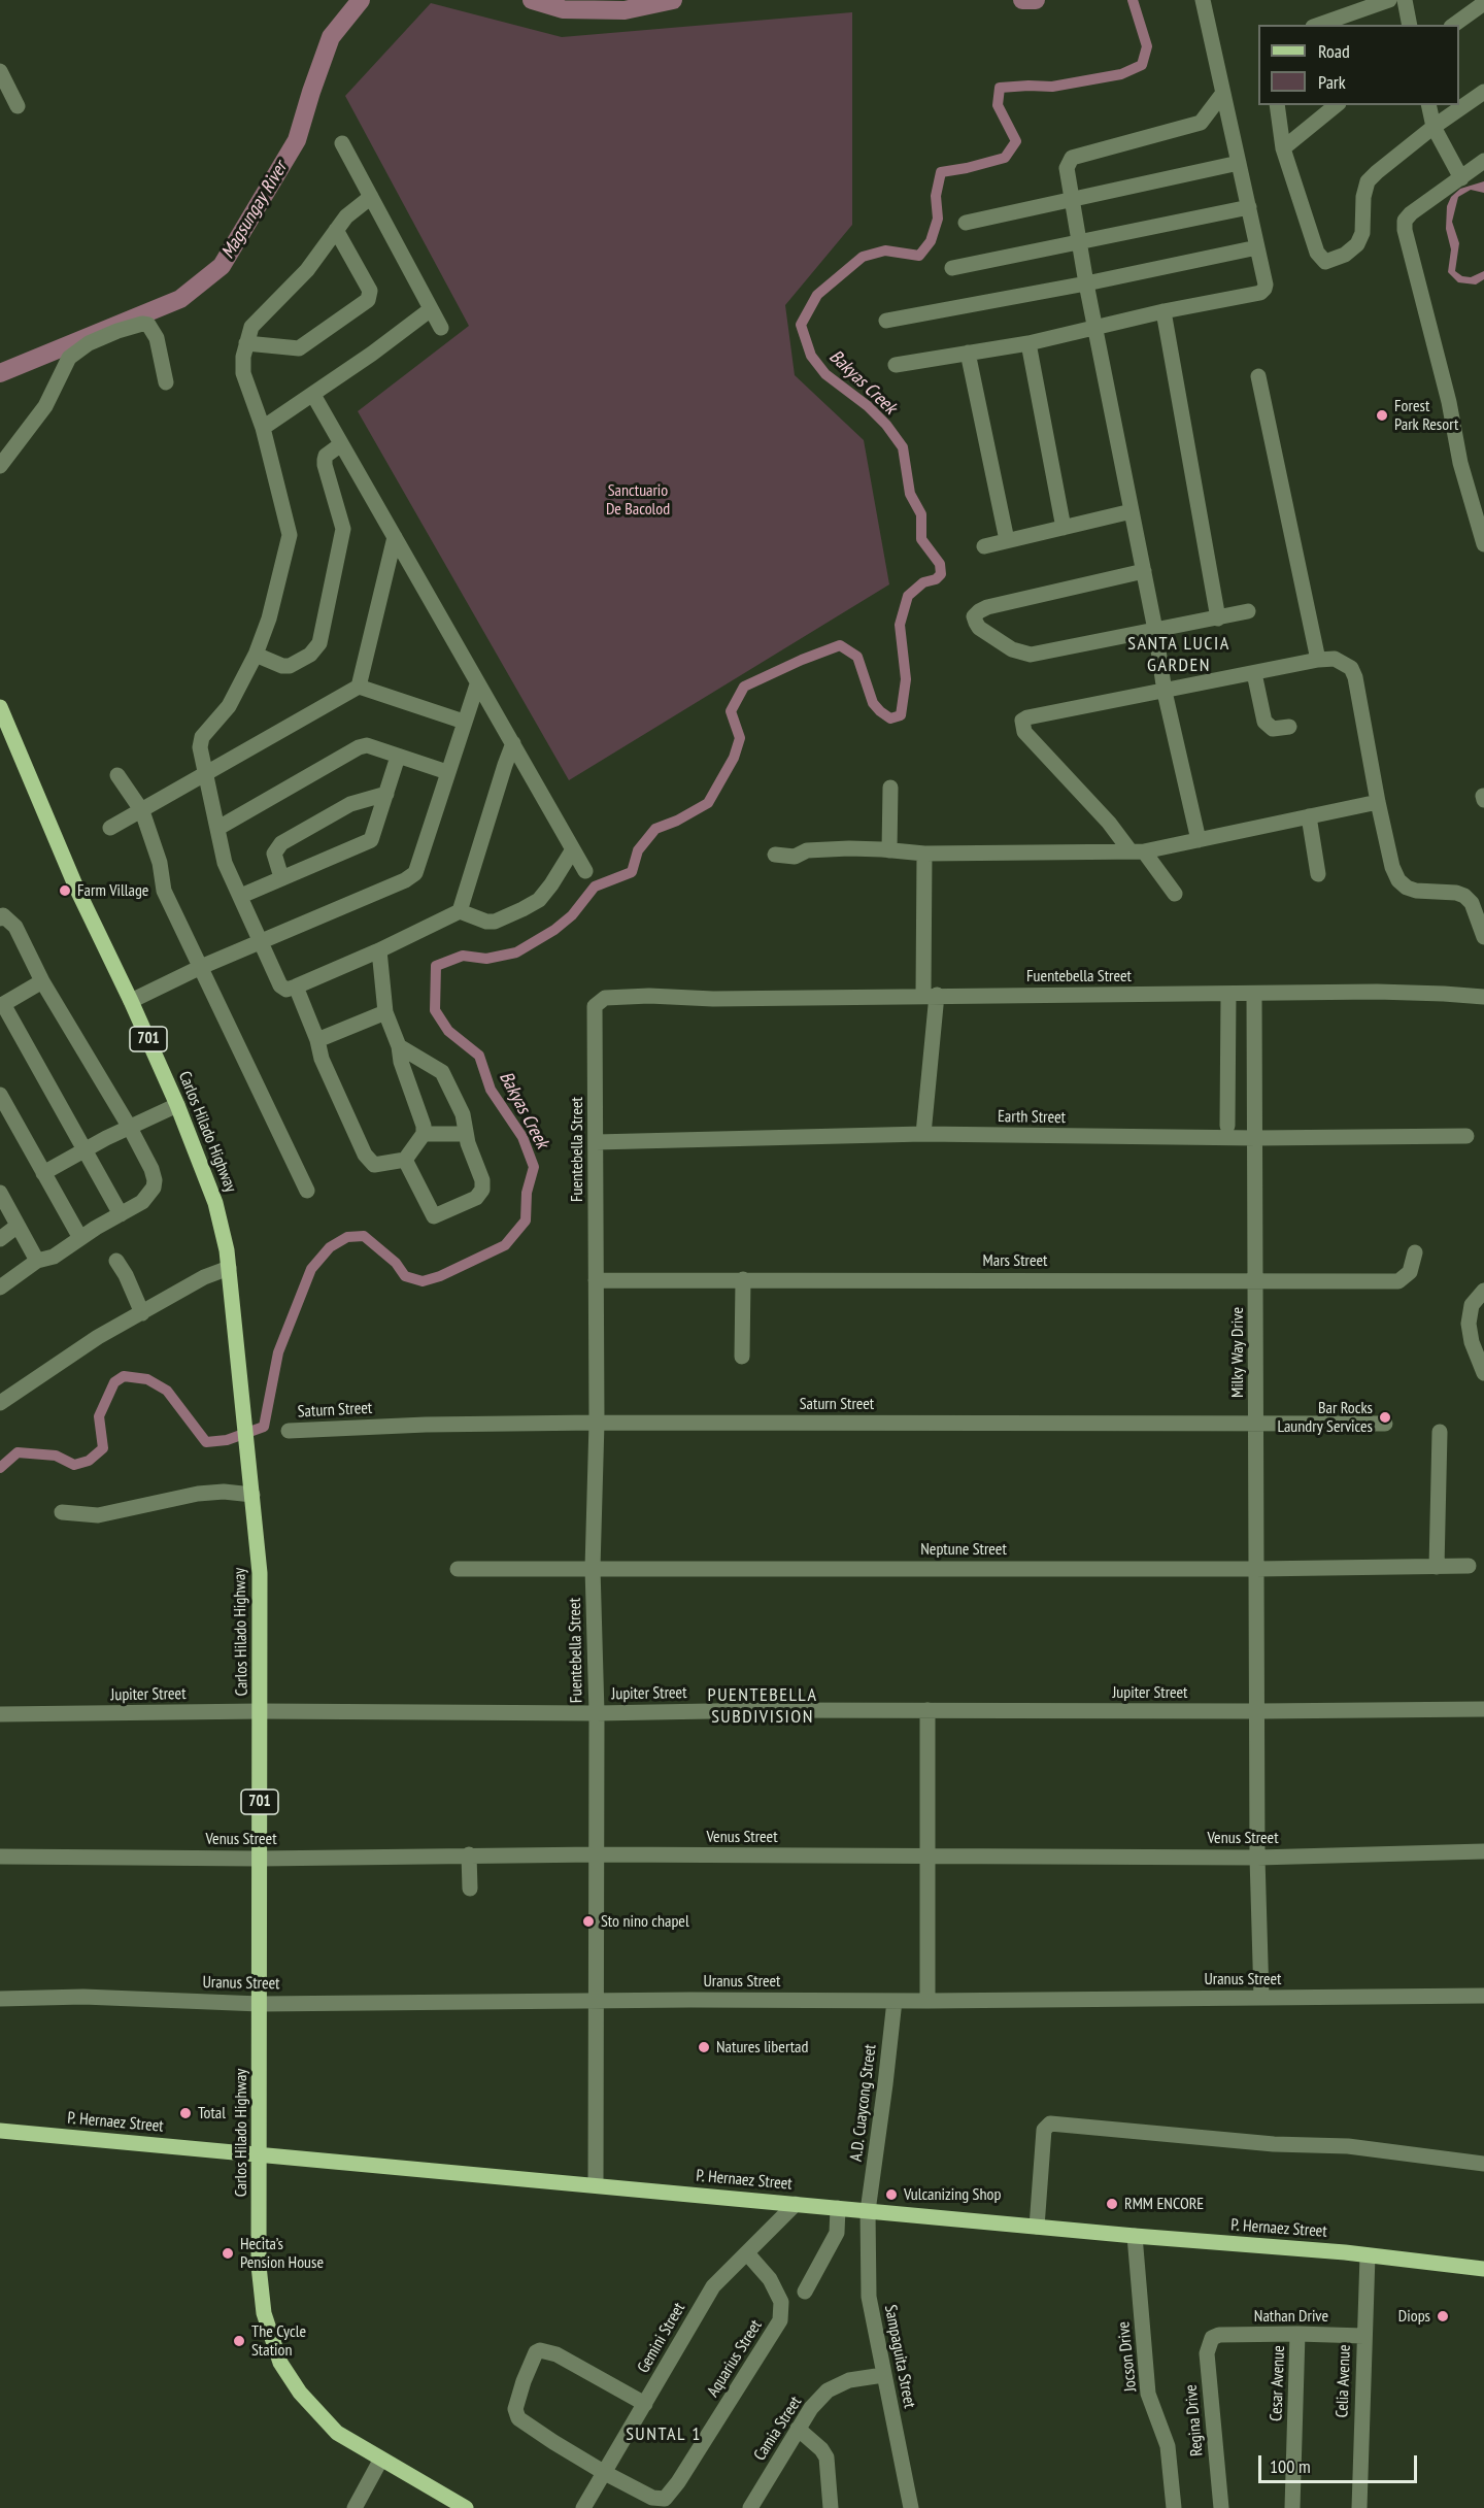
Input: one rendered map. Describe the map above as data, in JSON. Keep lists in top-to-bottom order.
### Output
{
  "streets": {
    "main road": ["701", "Carlos Hilado Highway", "P. Hernaez Street"],
    "street": [
      "Fuentebella Street",
      "Earth Street",
      "Mars Street",
      "Milky Way Drive",
      "Saturn Street",
      "Neptune Street",
      "Jupiter Street",
      "Venus Street",
      "Uranus Street",
      "A.D. Cuaycong Street",
      "Nathan Drive",
      "Gemini Street",
      "Sampaguita Street",
      "Jocson Drive",
      "Aquarius Street",
      "Celia Avenue",
      "Cesar Avenue",
      "Regina Drive",
      "Camia Street"
    ]
  },
  "crossings": [
    ["Fuentebella Street", "Earth Street"],
    ["Fuentebella Street", "Mars Street"],
    ["Fuentebella Street", "Milky Way Drive"],
    ["Fuentebella Street", "Saturn Street"],
    ["Fuentebella Street", "Neptune Street"],
    ["Fuentebella Street", "Jupiter Street"],
    ["Fuentebella Street", "Venus Street"],
    ["Fuentebella Street", "Uranus Street"],
    ["Fuentebella Street", "P. Hernaez Street"],
    ["Earth Street", "Milky Way Drive"],
    ["Carlos Hilado Highway", "Jupiter Street"],
    ["Carlos Hilado Highway", "Venus Street"],
    ["Carlos Hilado Highway", "Uranus Street"],
    ["Carlos Hilado Highway", "P. Hernaez Street"],
    ["Mars Street", "Milky Way Drive"],
    ["Milky Way Drive", "Saturn Street"],
    ["Milky Way Drive", "Neptune Street"],
    ["Milky Way Drive", "Jupiter Street"],
    ["Milky Way Drive", "Venus Street"],
    ["Milky Way Drive", "Uranus Street"],
    ["Uranus Street", "A.D. Cuaycong Street"],
    ["A.D. Cuaycong Street", "P. Hernaez Street"],
    ["A.D. Cuaycong Street", "Sampaguita Street"],
    ["P. Hernaez Street", "Gemini Street"],
    ["P. Hernaez Street", "Sampaguita Street"],
    ["P. Hernaez Street", "Jocson Drive"],
    ["P. Hernaez Street", "Celia Avenue"],
    ["Nathan Drive", "Celia Avenue"],
    ["Nathan Drive", "Cesar Avenue"],
    ["Nathan Drive", "Regina Drive"],
    ["Gemini Street", "Aquarius Street"],
    ["Sampaguita Street", "Camia Street"]
  ],
  "districts": ["SANTA LUCIA GARDEN", "PUENTEBELLA SUBDIVISION", "SUNTAL 1"],
  "water": ["Magsungay River", "Bakyas Creek"],
  "parks": ["Sanctuario De Bacolod"],
  "places": [
    "Forest Park Resort",
    "Farm Village",
    "Bar Rocks Laundry Services",
    "Sto nino chapel",
    "Natures libertad",
    "Total",
    "Vulcanizing Shop",
    "RMM ENCORE",
    "Hecita’s Pension House",
    "Diops",
    "The Cycle Station"
  ],
  "legend": ["Road", "Park"],
  "scale_bar": "100 m"
}
